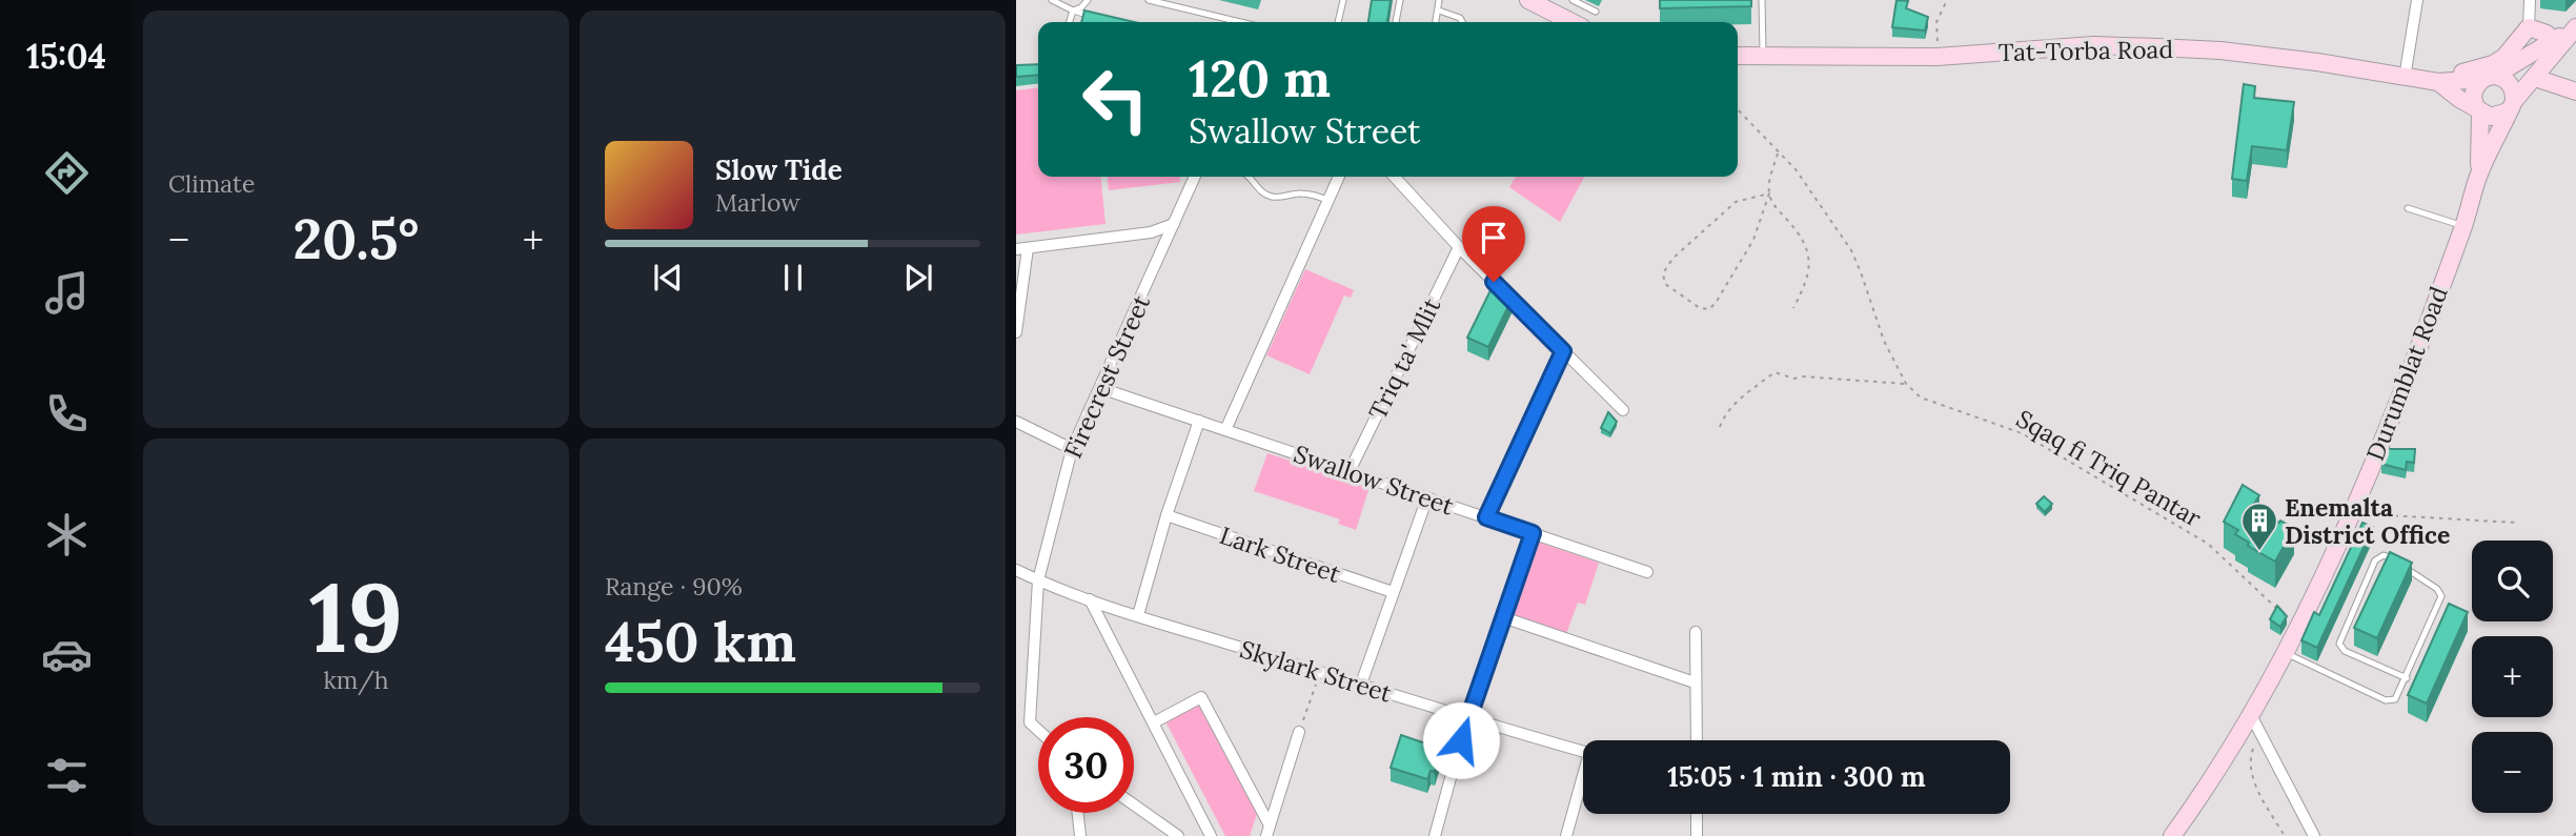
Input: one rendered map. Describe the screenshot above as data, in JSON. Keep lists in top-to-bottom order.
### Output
{
  "streets": {
    "street": [
      "Tat-Torba Road",
      "Triq ta' Mlit",
      "Durumblat Road",
      "Firecrest Street",
      "Swallow Street",
      "Lark Street",
      "Skylark Street"
    ],
    "path": ["Sqaq fi Triq Pantar"]
  },
  "crossings": [
    ["Tat-Torba Road", "Durumblat Road"],
    ["Triq ta' Mlit", "Swallow Street"],
    ["Firecrest Street", "Swallow Street"],
    ["Firecrest Street", "Skylark Street"]
  ],
  "places": {
    "building": ["Enemalta District Office"]
  },
  "page": {
    "tabs": "15:04",
    "tile": [
      "Climate",
      ["19", "km/h"],
      ["Range · 90%", "450 km"]
    ],
    "turn": ["120 m", "Swallow Street"],
    "song": ["Slow Tide", "Marlow"],
    "heat": ["−", "20.5°", "+"],
    "map_buttons": ["+", "−"],
    "limit": "30",
    "trip": "15:05 · 1 min · 300 m"
  }
}
